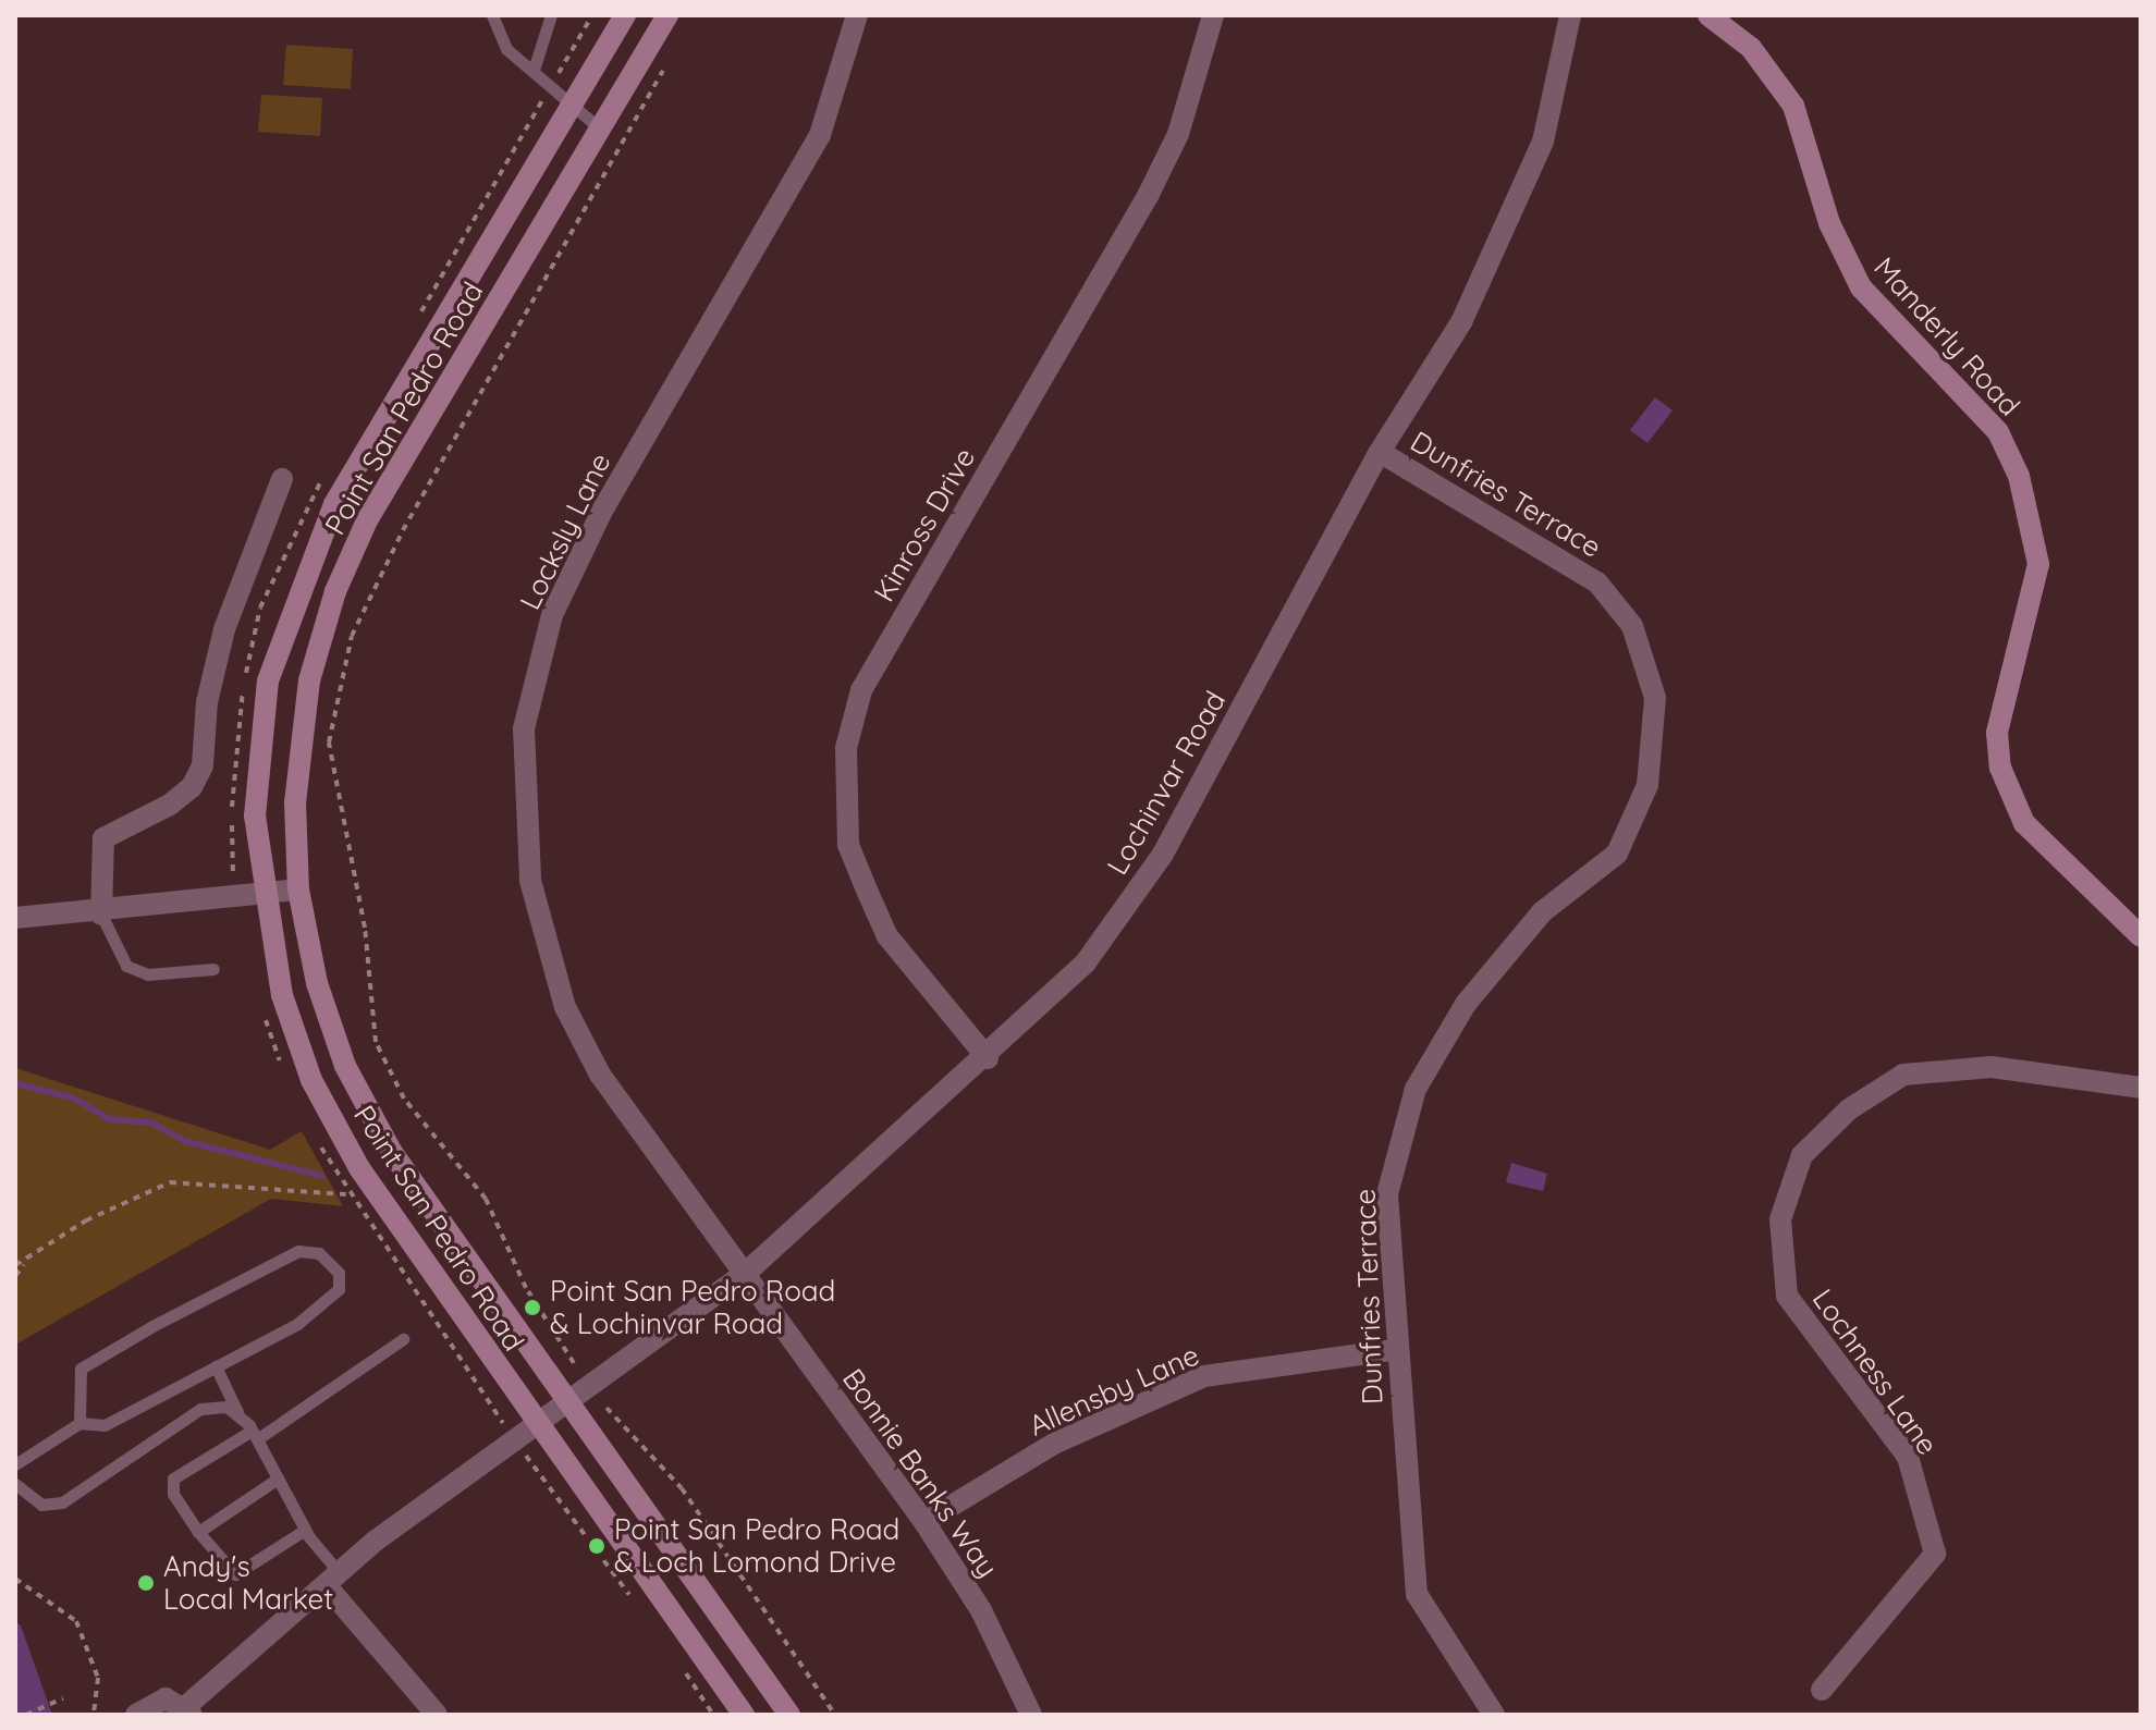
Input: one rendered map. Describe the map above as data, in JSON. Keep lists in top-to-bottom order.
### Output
{
  "streets": {
    "main road": ["Manderly Road", "Point San Pedro Road"],
    "street": [
      "Dunfries Terrace",
      "Kinross Drive",
      "Locksly Lane",
      "Lochinvar Road",
      "Lochness Lane",
      "Allensby Lane",
      "Bonnie Banks Way"
    ]
  },
  "crossings": [
    ["Point San Pedro Road", "Lochinvar Road"],
    ["Dunfries Terrace", "Lochinvar Road"],
    ["Dunfries Terrace", "Allensby Lane"],
    ["Kinross Drive", "Lochinvar Road"],
    ["Locksly Lane", "Lochinvar Road"],
    ["Locksly Lane", "Bonnie Banks Way"],
    ["Lochinvar Road", "Bonnie Banks Way"],
    ["Allensby Lane", "Bonnie Banks Way"]
  ],
  "places": ["Point San Pedro Road & Lochinvar Road", "Point San Pedro Road & Loch Lomond Drive", "Andy's Local Market"]
}
